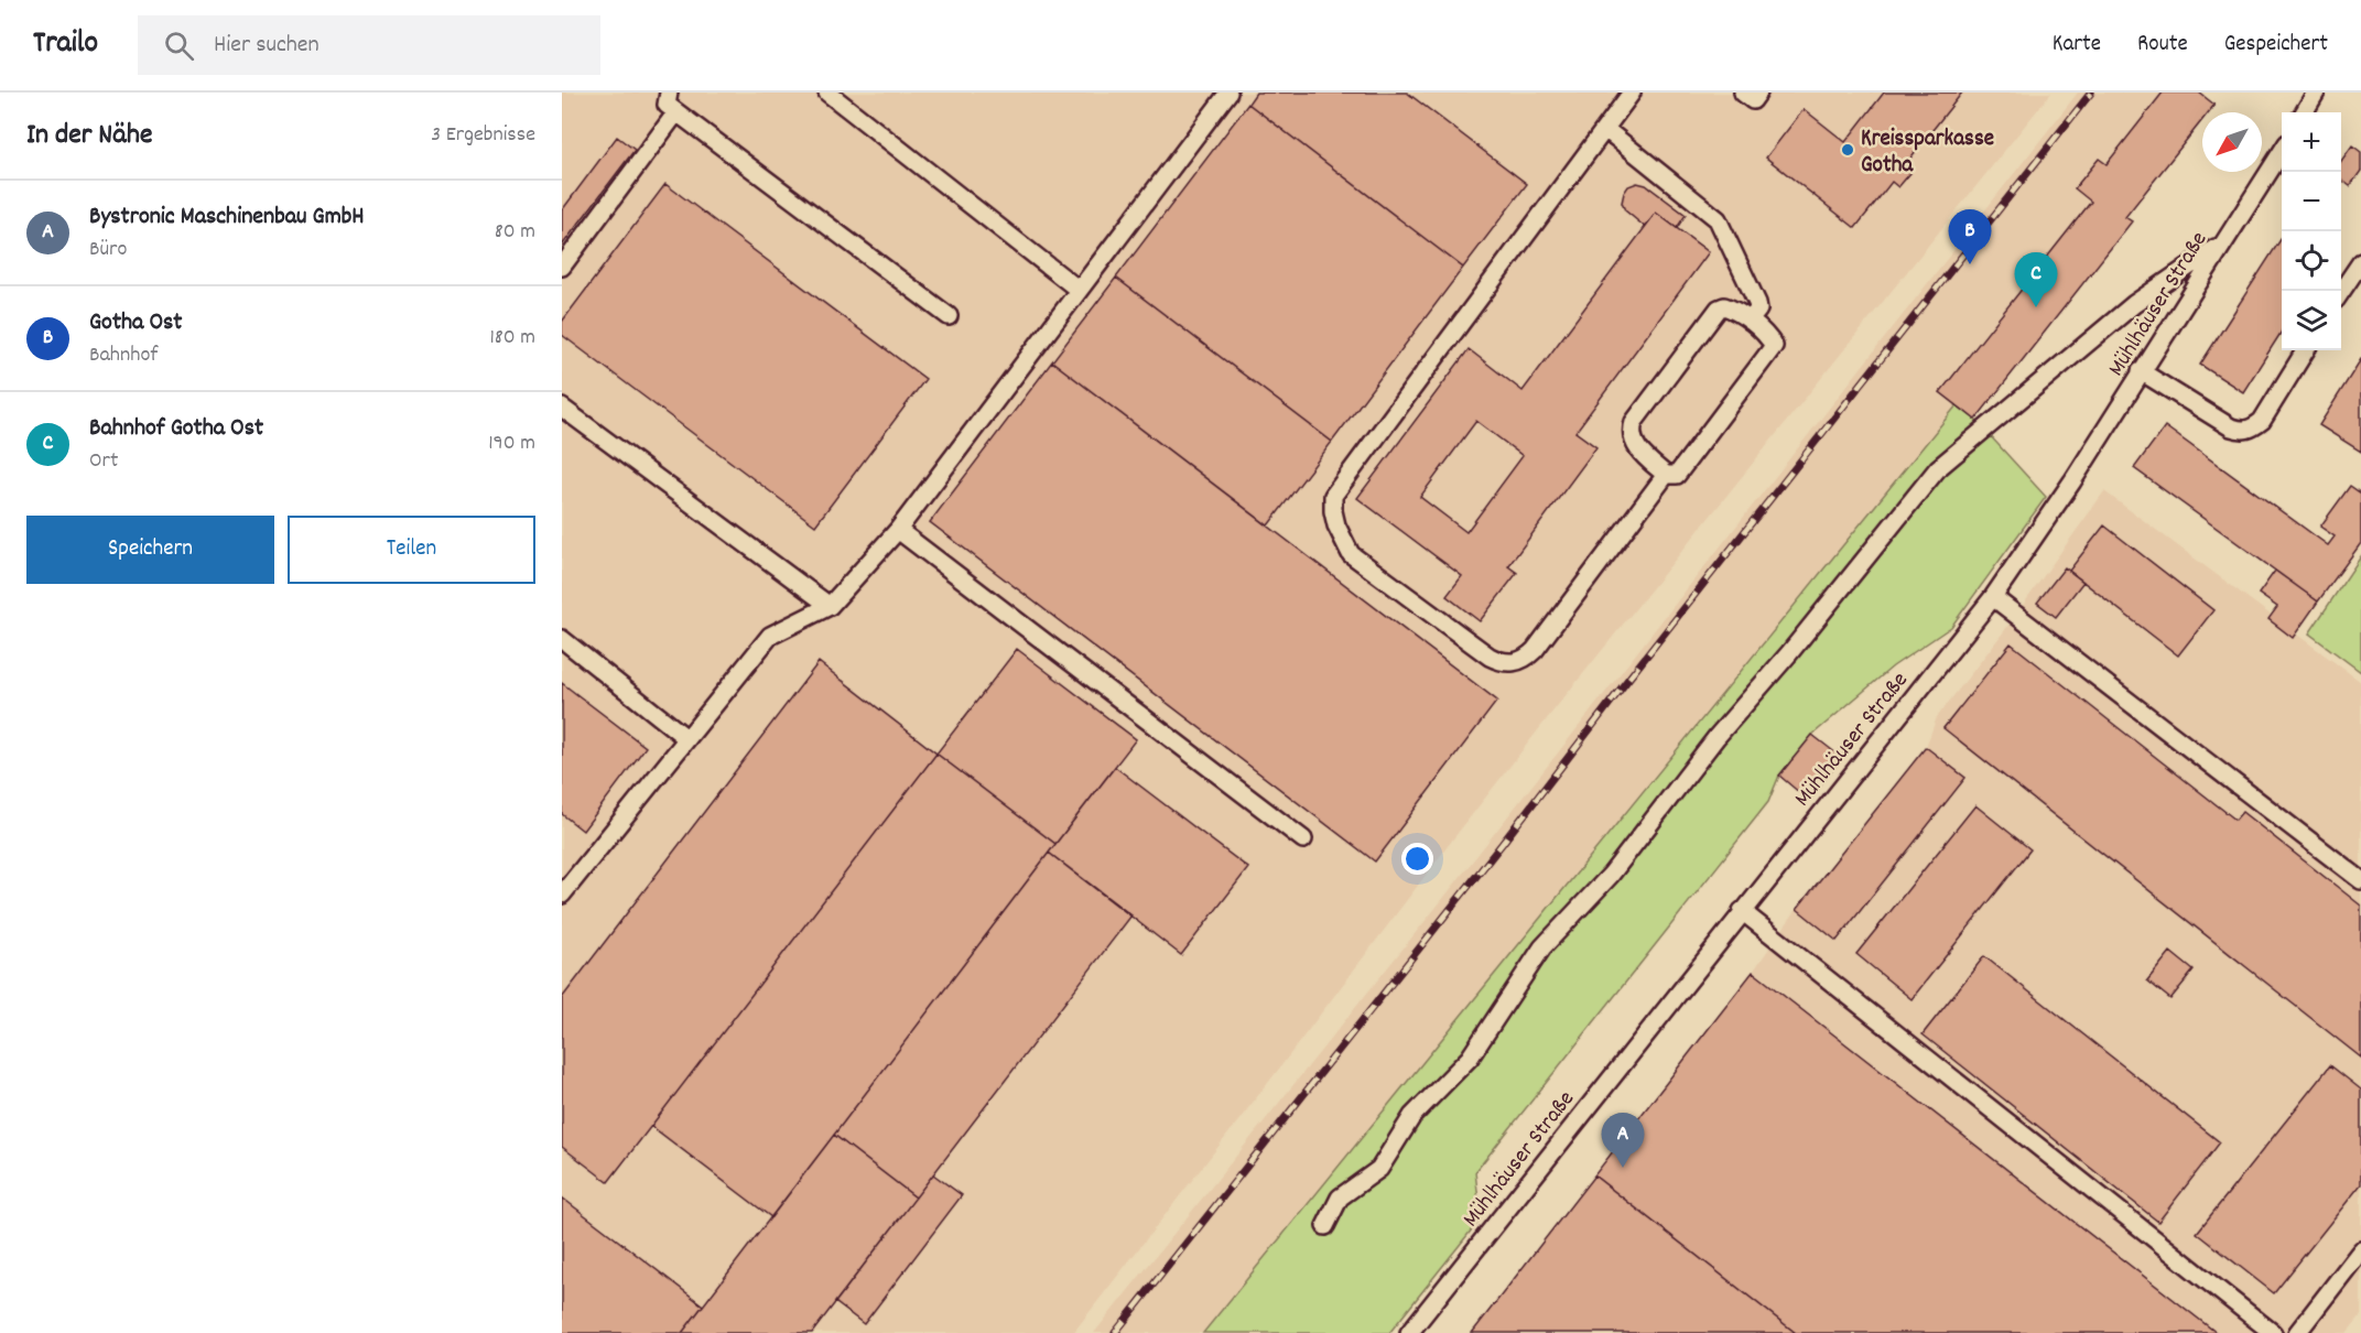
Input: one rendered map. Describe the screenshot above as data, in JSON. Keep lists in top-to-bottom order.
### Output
{
  "streets": {
    "lane": ["Mühlhäuser Straße"]
  },
  "places": ["Kreissparkasse Gotha"],
  "north": "bottom left",
  "page": {
    "header": "Trailo",
    "search": "Hier suchen",
    "nav": ["Karte", "Route", "Gespeichert"],
    "heading": ["In der Nähe", "3 Ergebnisse"],
    "map_buttons": ["+", "−"],
    "list": [
      {
        "mark": "A",
        "name": "Bystronic Maschinenbau GmbH",
        "note": "Büro",
        "value": "80 m"
      },
      {
        "mark": "B",
        "name": "Gotha Ost",
        "note": "Bahnhof",
        "value": "180 m"
      },
      {
        "mark": "C",
        "name": "Bahnhof Gotha Ost",
        "note": "Ort",
        "value": "190 m"
      }
    ],
    "pins": ["B", "C", "A"],
    "buttons": ["Speichern", "Teilen"]
  }
}
